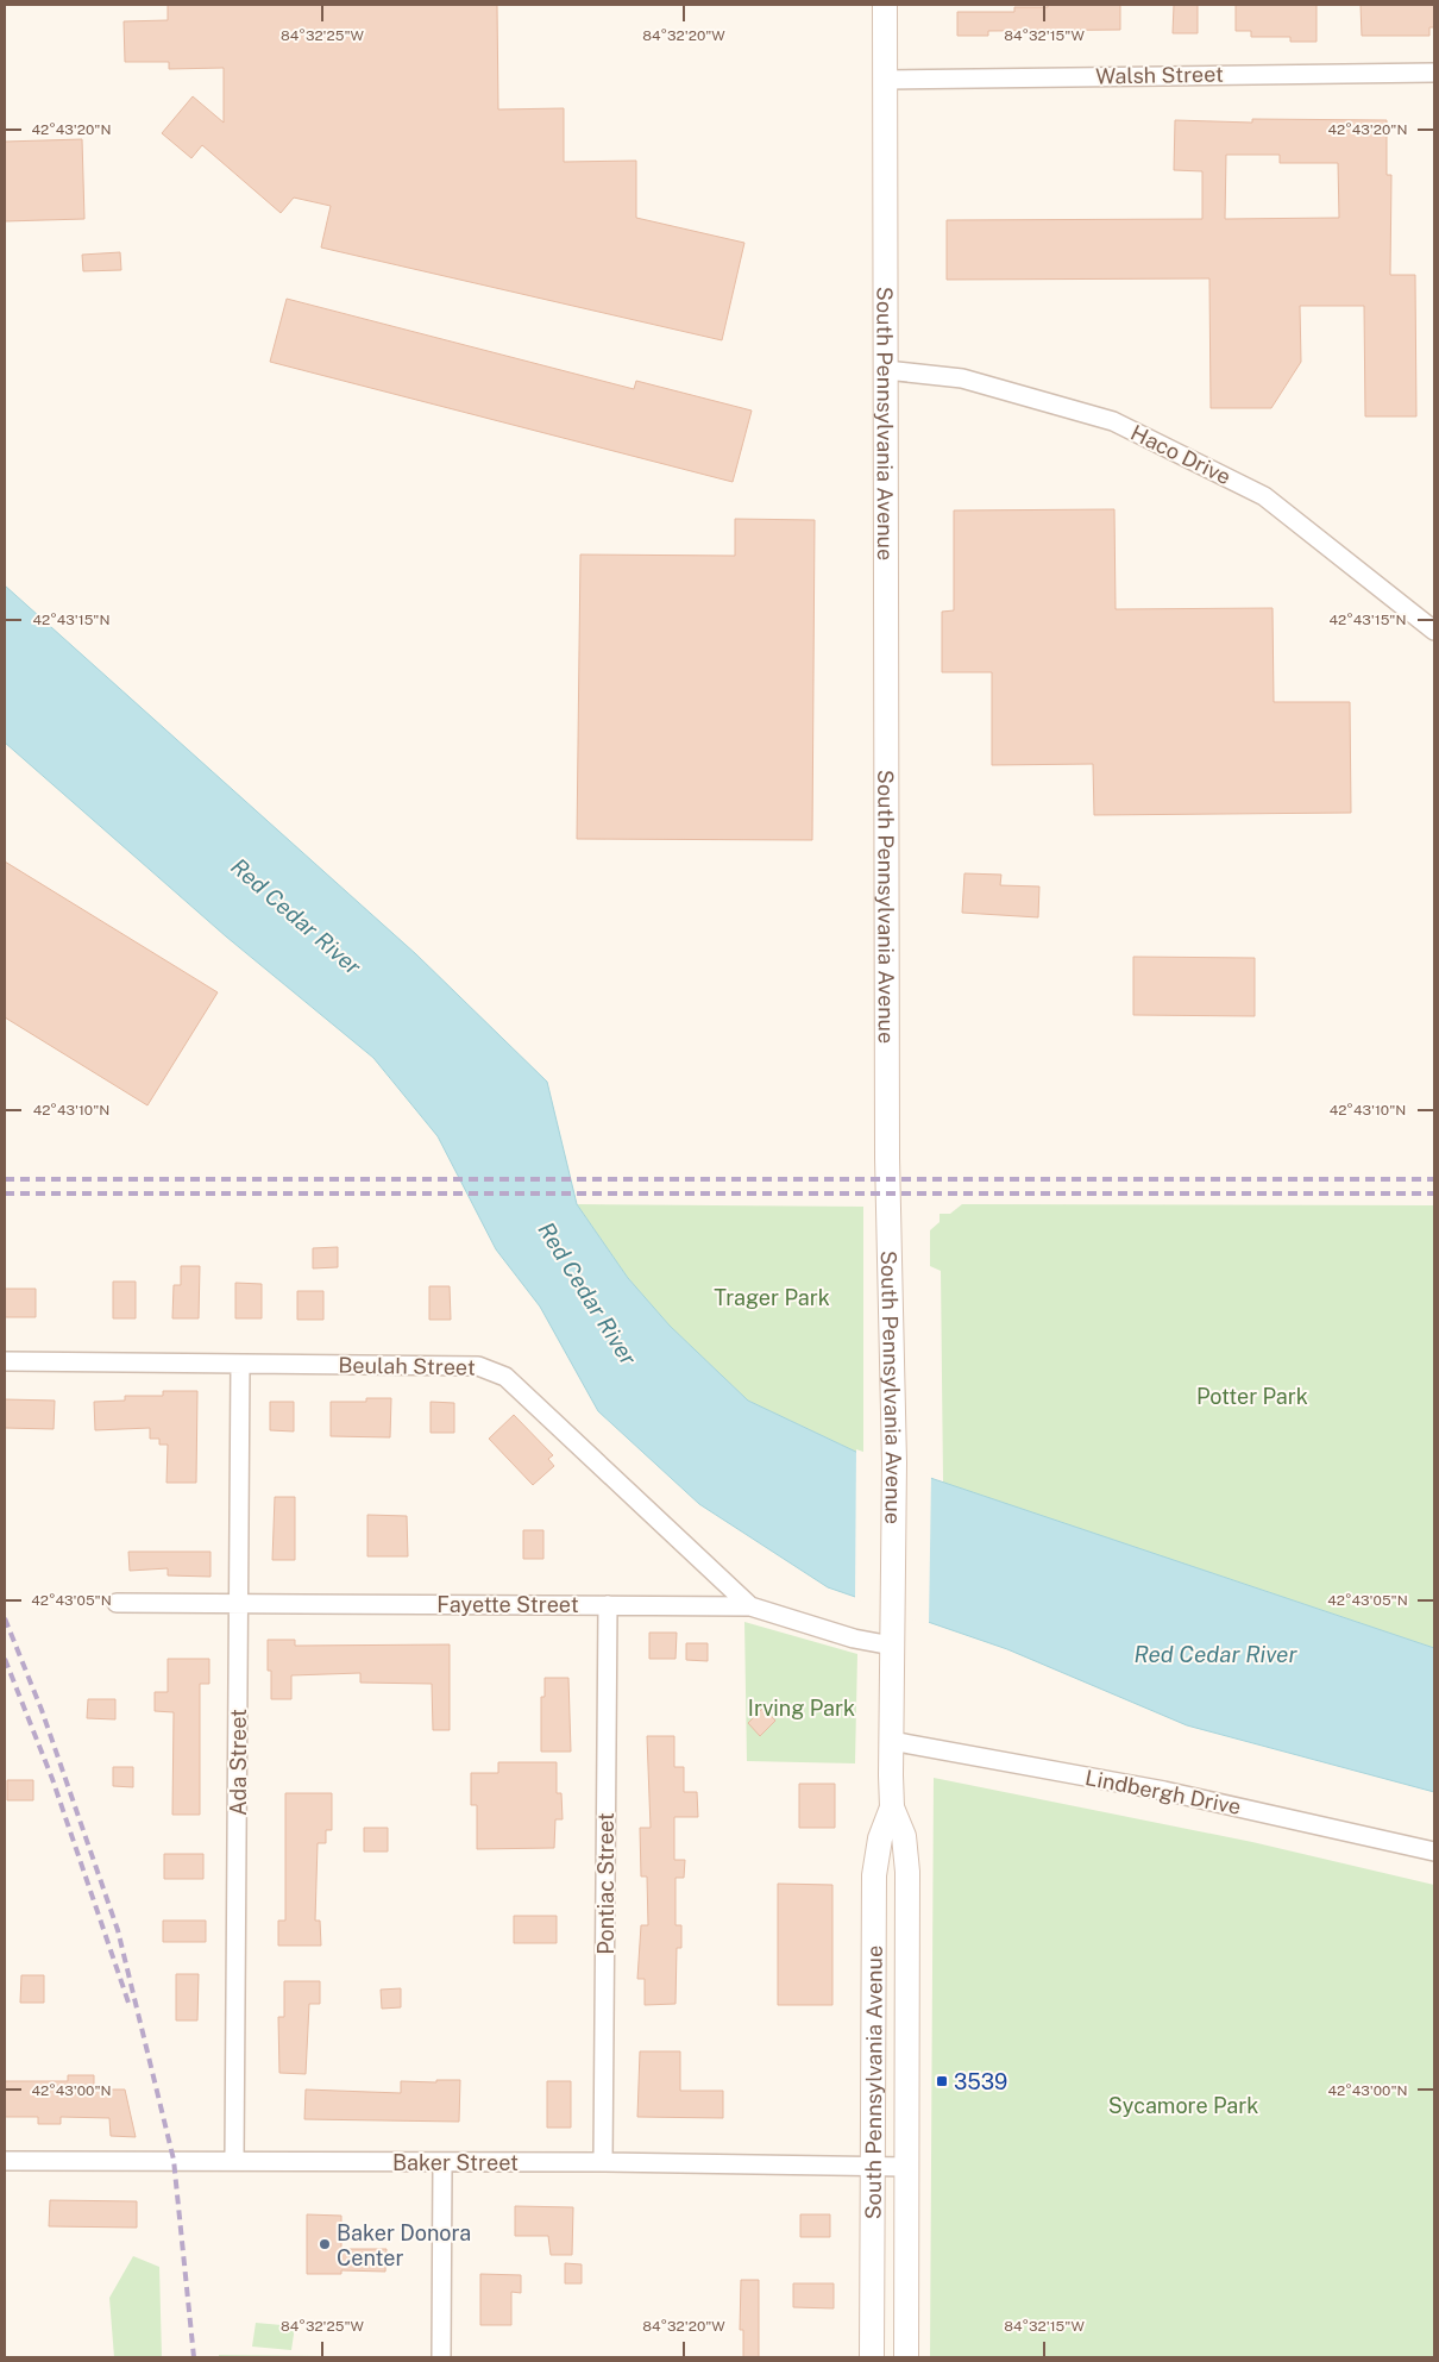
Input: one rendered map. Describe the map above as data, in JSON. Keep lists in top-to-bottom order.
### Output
{
  "streets": {
    "main road": ["South Pennsylvania Avenue"],
    "street": [
      "Walsh Street",
      "Haco Drive",
      "Beulah Street",
      "Fayette Street",
      "Ada Street",
      "Lindbergh Drive",
      "Pontiac Street",
      "Baker Street"
    ]
  },
  "crossings": [
    ["Walsh Street", "South Pennsylvania Avenue"],
    ["South Pennsylvania Avenue", "Haco Drive"],
    ["South Pennsylvania Avenue", "Fayette Street"],
    ["South Pennsylvania Avenue", "Lindbergh Drive"],
    ["South Pennsylvania Avenue", "Baker Street"],
    ["Beulah Street", "Fayette Street"],
    ["Beulah Street", "Ada Street"],
    ["Fayette Street", "Ada Street"],
    ["Fayette Street", "Pontiac Street"],
    ["Ada Street", "Baker Street"],
    ["Pontiac Street", "Baker Street"]
  ],
  "water": ["Red Cedar River"],
  "parks": [
    "Trager Park",
    "Potter Park",
    "Irving Park",
    "Sycamore Park"
  ],
  "places": {
    "transit": ["3539"],
    "other": ["Baker Donora Center"]
  },
  "coordinates": [
    "84°32'25\"W",
    "84°32'20\"W",
    "84°32'15\"W",
    "42°43'20\"N",
    "42°43'15\"N",
    "42°43'10\"N",
    "42°43'05\"N",
    "42°43'00\"N"
  ]
}
